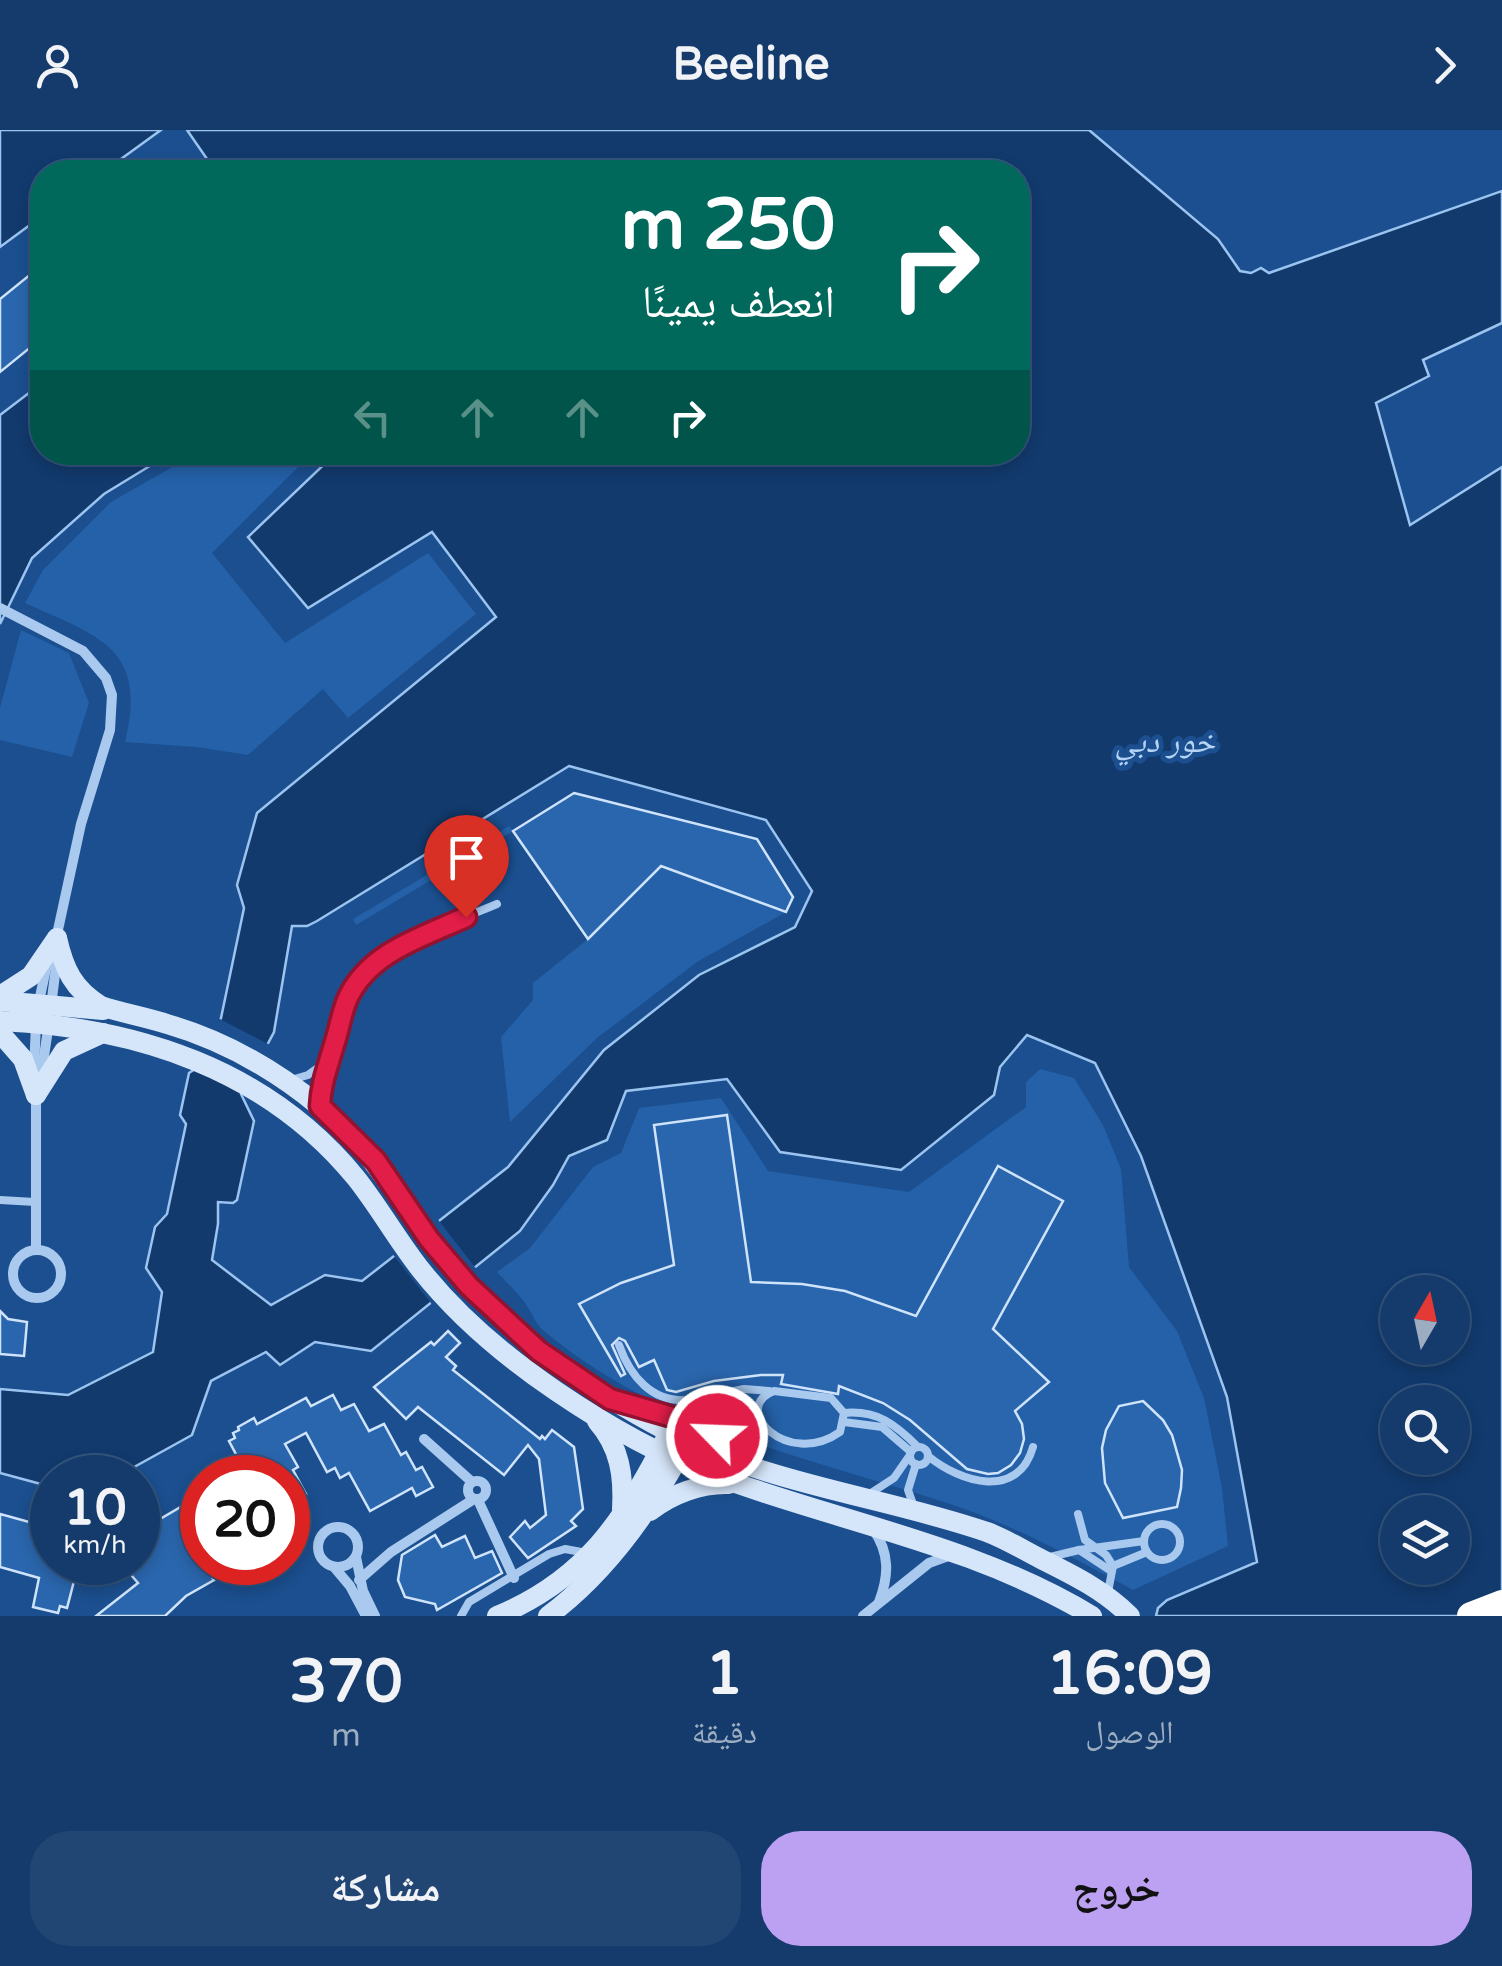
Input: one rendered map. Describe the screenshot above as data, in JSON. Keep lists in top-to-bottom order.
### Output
{
  "water": ["خور دبي"],
  "north": "top",
  "page": {
    "header": "Beeline",
    "turn": ["250 m", "انعطف يمينًا"],
    "speed": "10 km/h",
    "limit": "20",
    "eta": [
      "16:09",
      "الوصول",
      "1",
      "دقيقة",
      "370",
      "m"
    ],
    "buttons": ["خروج", "مشاركة"]
  }
}
